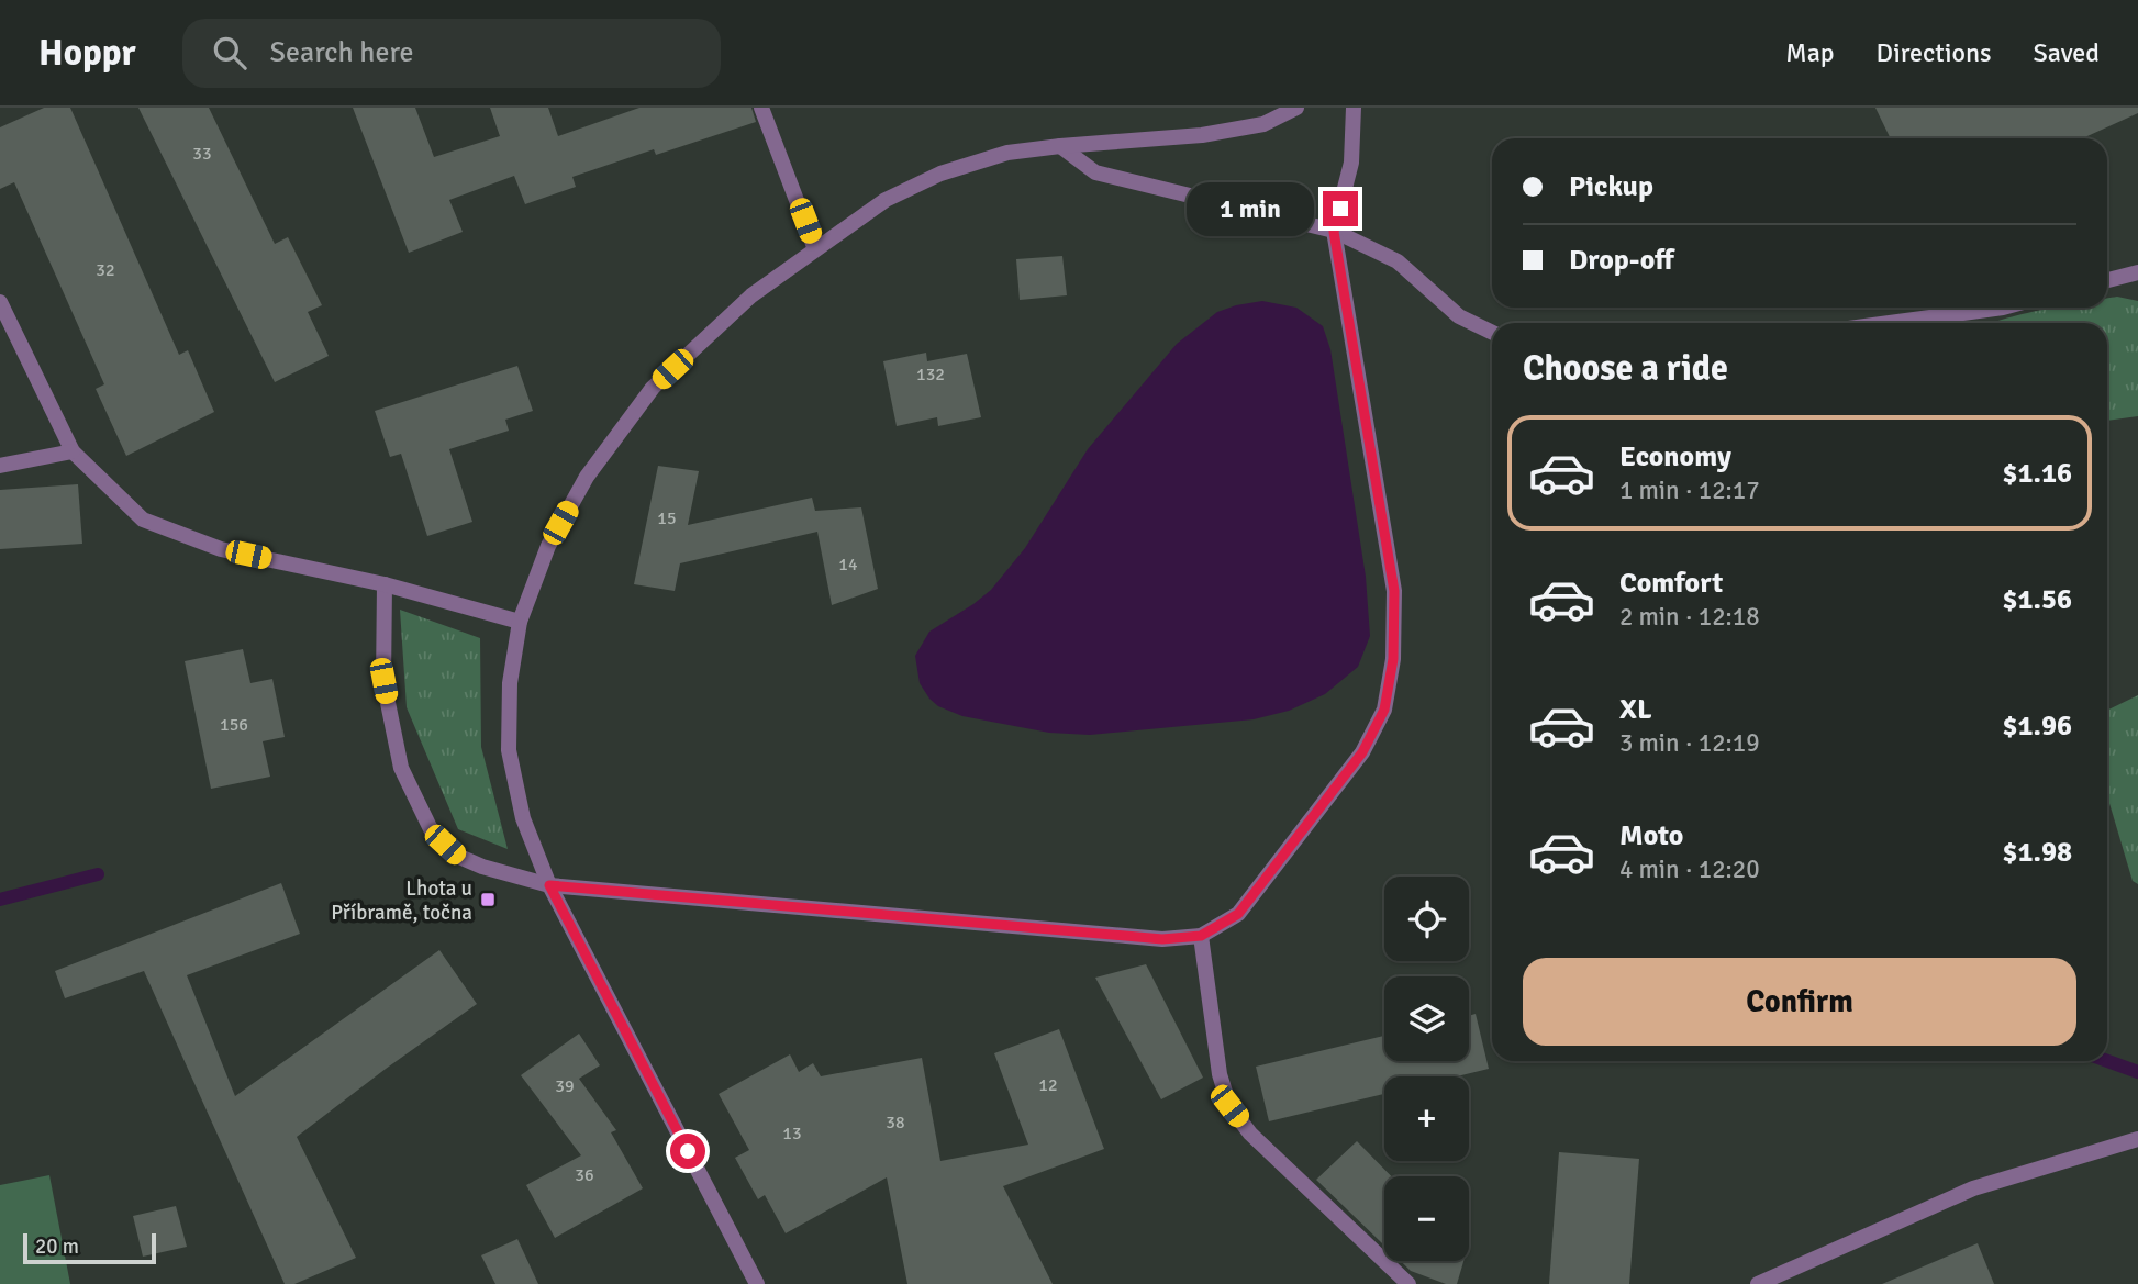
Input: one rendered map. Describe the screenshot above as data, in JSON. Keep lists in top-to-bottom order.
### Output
{
  "places": {
    "transit": ["Lhota u Příbramě, točna"]
  },
  "house_numbers": [
    "33",
    "32",
    "132",
    "15",
    "14",
    "156",
    "12",
    "39",
    "38",
    "13",
    "36"
  ],
  "scale_bar": "20 m",
  "page": {
    "header": "Hoppr",
    "search": "Search here",
    "nav": ["Map", "Directions", "Saved"],
    "banner": ["Pickup", "Drop-off"],
    "bubble": "1 min",
    "heading": "Choose a ride",
    "list": [
      {
        "name": "Economy",
        "note": "1 min · 12:17",
        "value": "$1.16"
      },
      {
        "name": "Comfort",
        "note": "2 min · 12:18",
        "value": "$1.56"
      },
      {
        "name": "XL",
        "note": "3 min · 12:19",
        "value": "$1.96"
      },
      {
        "name": "Moto",
        "note": "4 min · 12:20",
        "value": "$1.98"
      }
    ],
    "map_buttons": ["+", "−"],
    "buttons": "Confirm",
    "scale": "20 m"
  }
}
